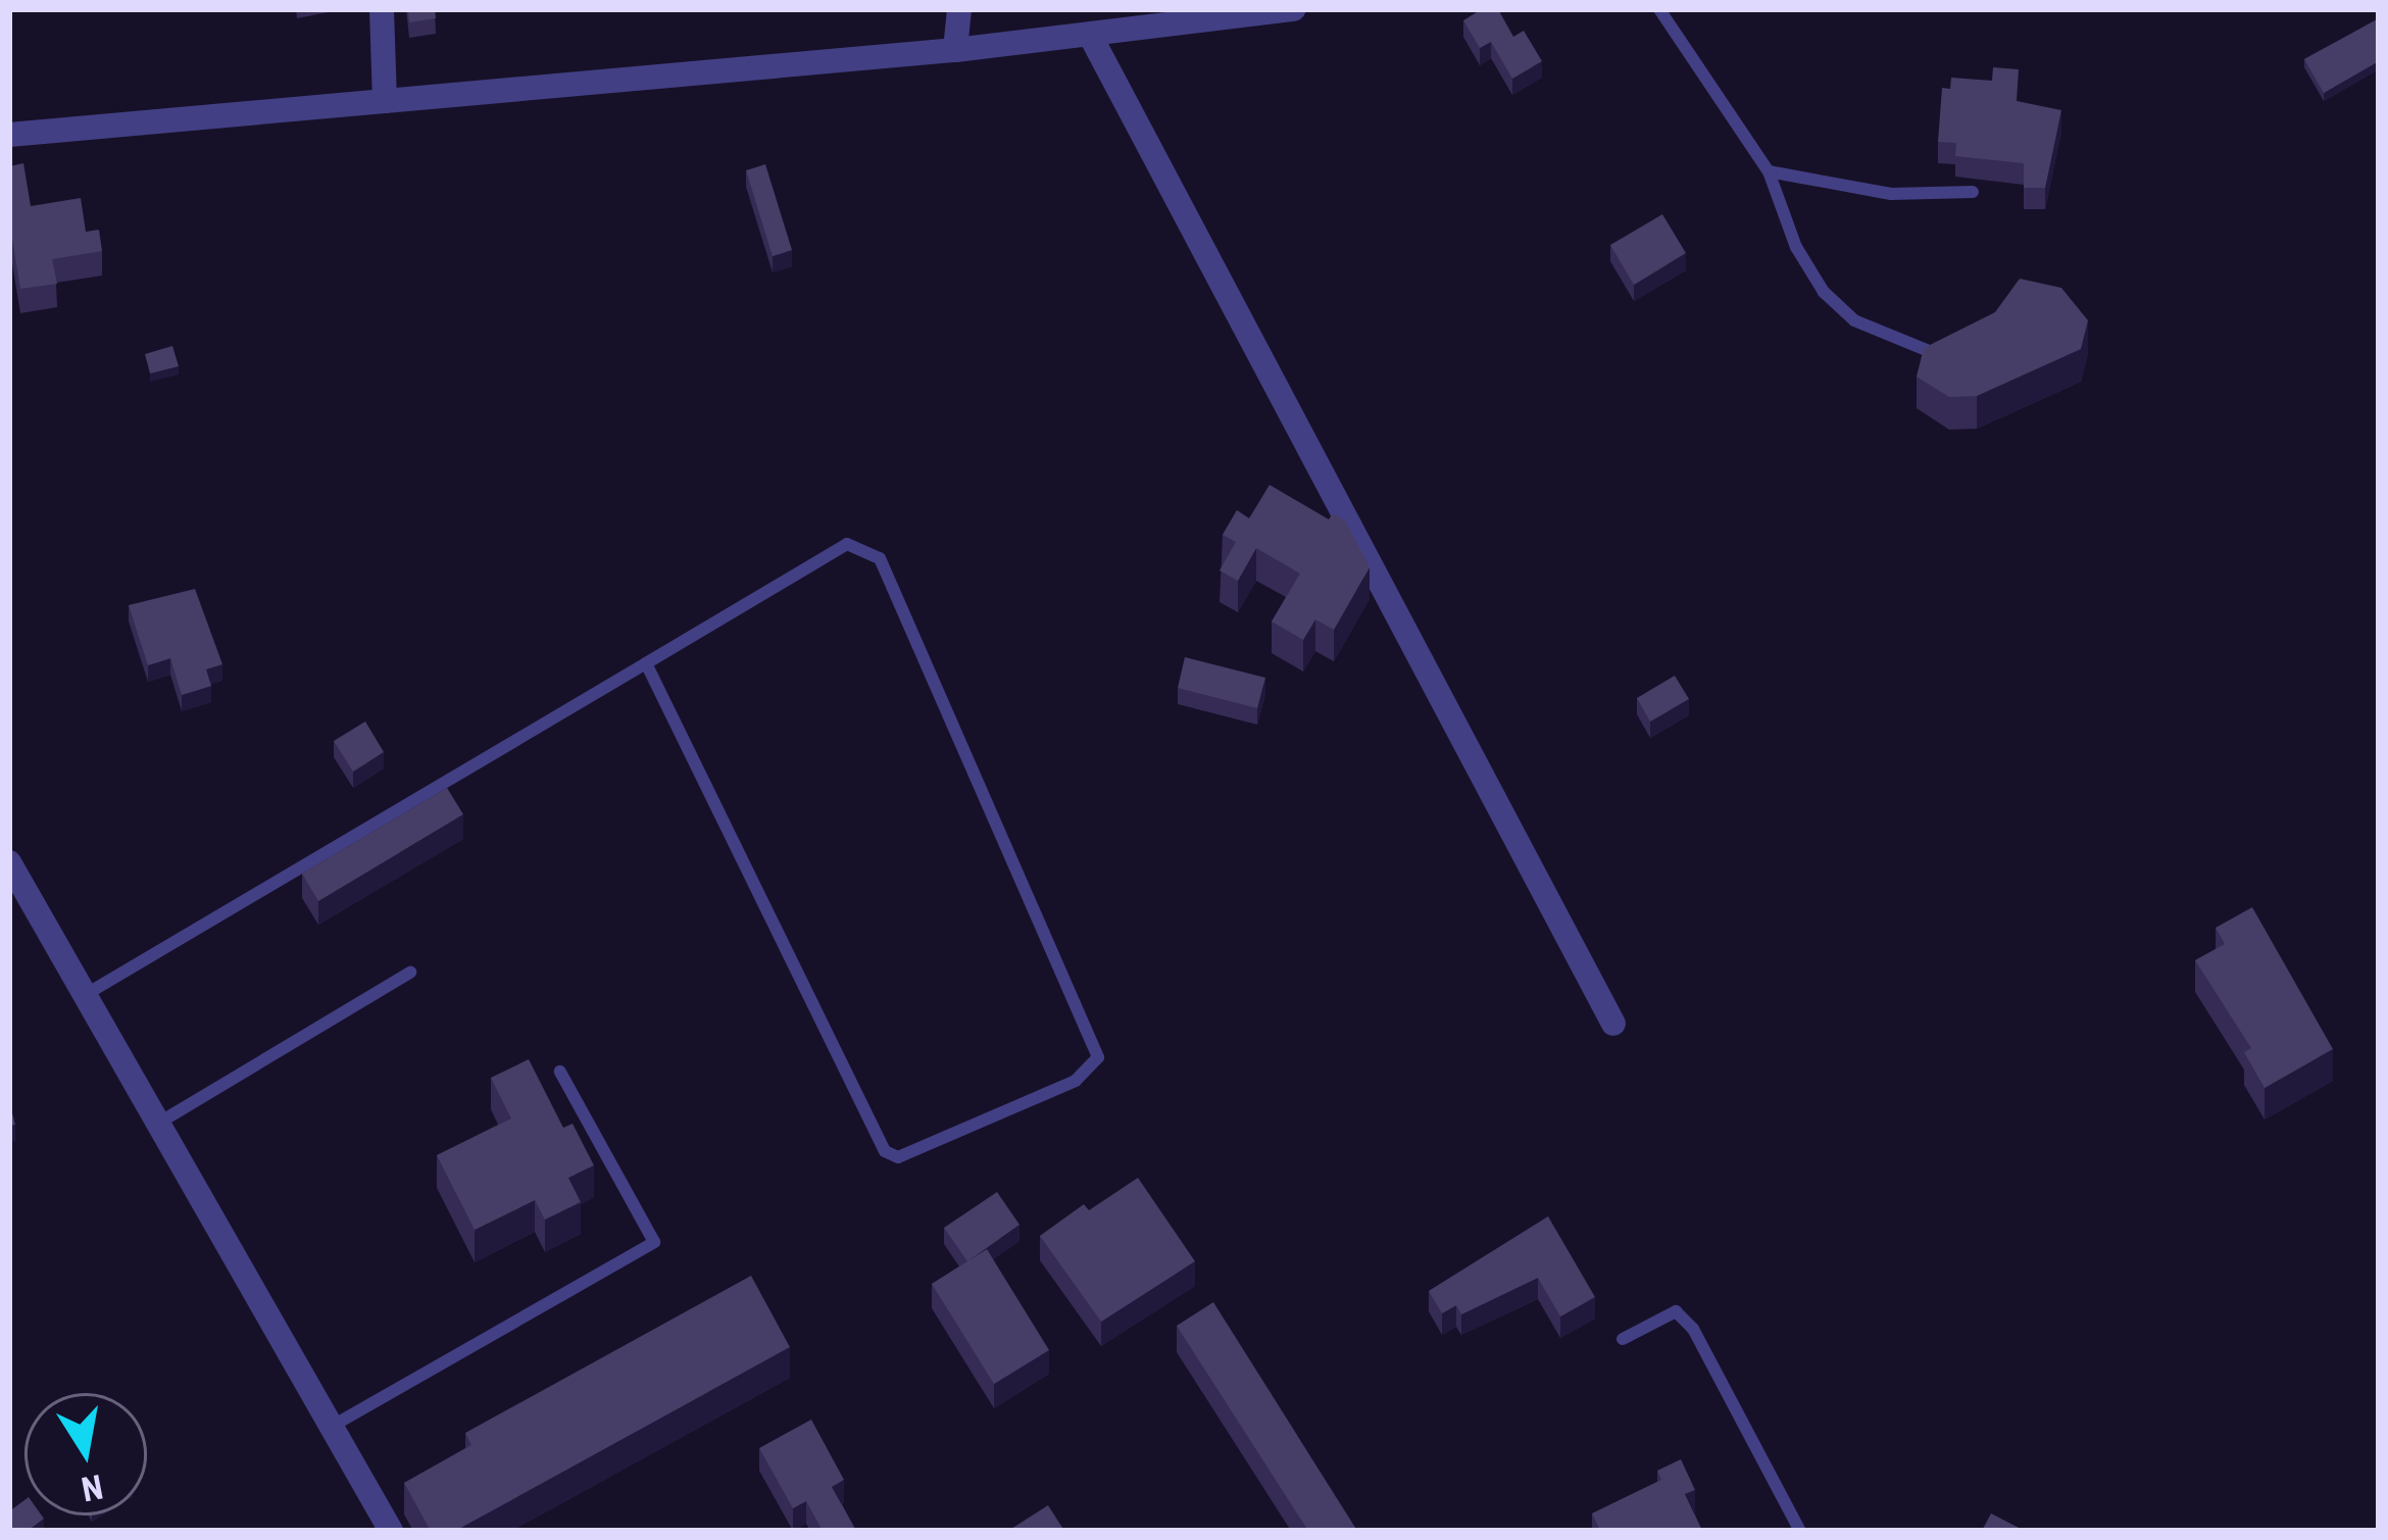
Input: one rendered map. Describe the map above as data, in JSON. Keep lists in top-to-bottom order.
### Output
{
  "north": "bottom"
}
